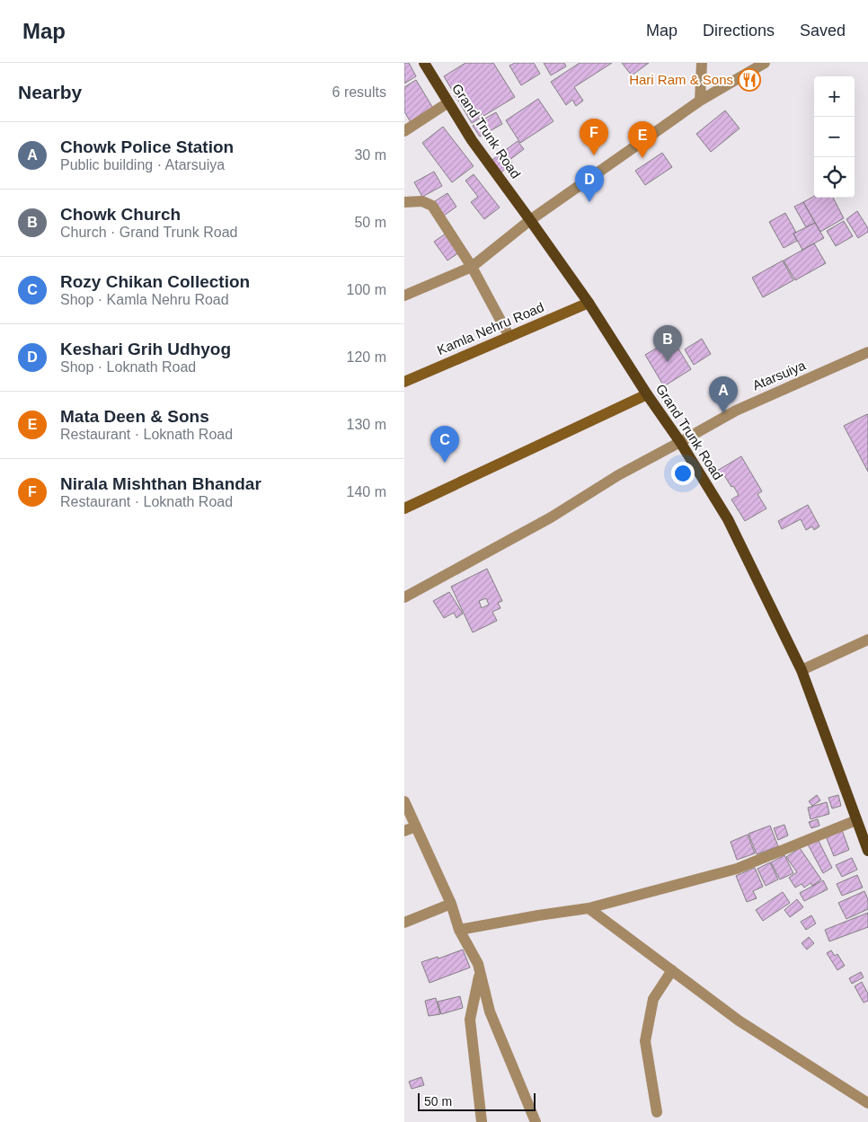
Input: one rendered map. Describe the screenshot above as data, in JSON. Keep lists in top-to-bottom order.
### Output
{
  "streets": {
    "main road": ["Grand Trunk Road", "Kamla Nehru Road"],
    "street": ["Atarsuiya"]
  },
  "crossings": [
    ["Grand Trunk Road", "Kamla Nehru Road"],
    ["Grand Trunk Road", "Atarsuiya"]
  ],
  "places": {
    "restaurant": ["Hari Ram & Sons"]
  },
  "scale_bar": "50 m",
  "page": {
    "header": "Map",
    "nav": ["Map", "Directions", "Saved"],
    "heading": ["Nearby", "6 results"],
    "map_buttons": ["+", "−"],
    "pins": [
      "F",
      "E",
      "D",
      "B",
      "A",
      "C"
    ],
    "list": [
      {
        "mark": "A",
        "name": "Chowk Police Station",
        "note": "Public building · Atarsuiya",
        "value": "30 m"
      },
      {
        "mark": "B",
        "name": "Chowk Church",
        "note": "Church · Grand Trunk Road",
        "value": "50 m"
      },
      {
        "mark": "C",
        "name": "Rozy Chikan Collection",
        "note": "Shop · Kamla Nehru Road",
        "value": "100 m"
      },
      {
        "mark": "D",
        "name": "Keshari Grih Udhyog",
        "note": "Shop · Loknath Road",
        "value": "120 m"
      },
      {
        "mark": "E",
        "name": "Mata Deen & Sons",
        "note": "Restaurant · Loknath Road",
        "value": "130 m"
      },
      {
        "mark": "F",
        "name": "Nirala Mishthan Bhandar",
        "note": "Restaurant · Loknath Road",
        "value": "140 m"
      }
    ],
    "scale": "50 m"
  }
}
